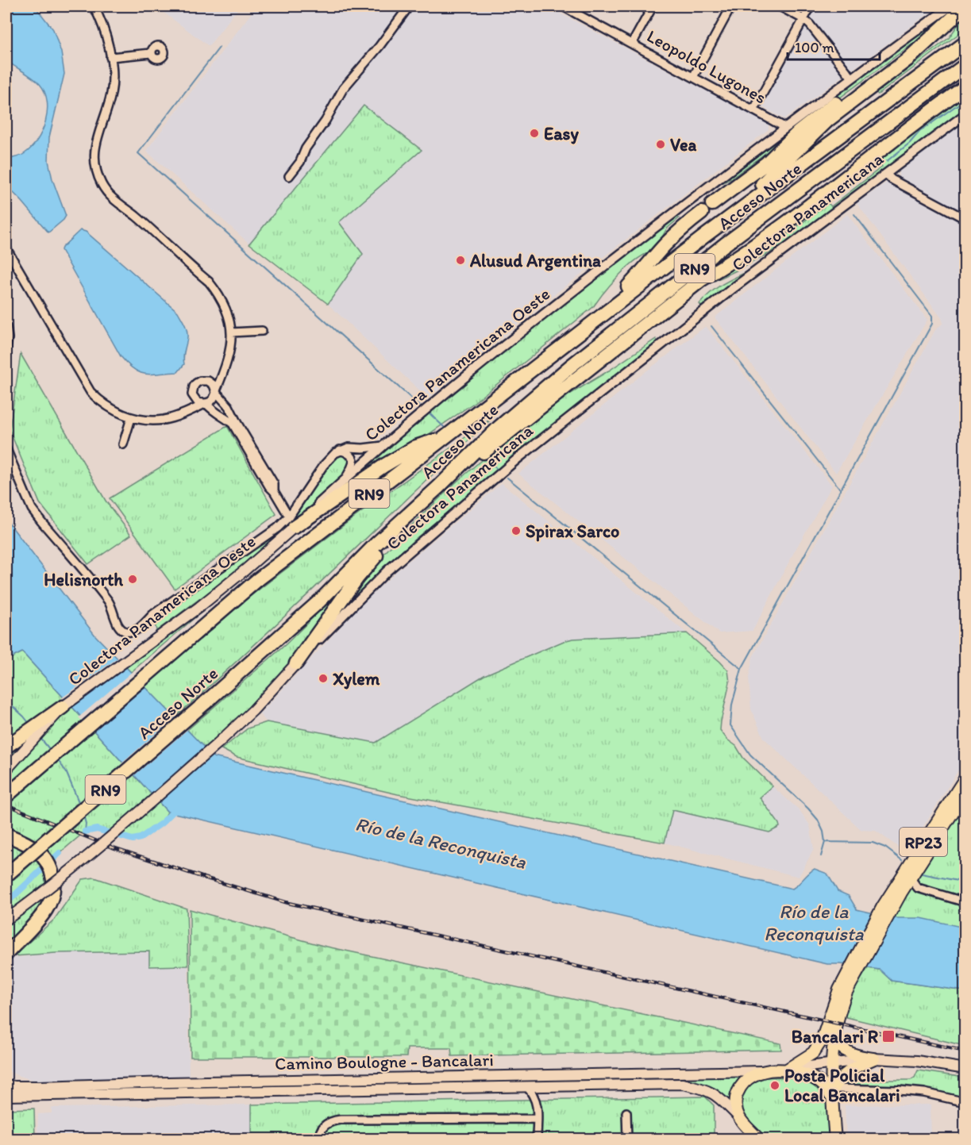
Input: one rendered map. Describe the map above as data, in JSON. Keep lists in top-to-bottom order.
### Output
{
  "streets": {
    "highway": ["Acceso Norte", "RN9"],
    "main road": [
      "Colectora Panamericana",
      "Colectora Panamericana Oeste",
      "RP23",
      "Camino Boulogne - Bancalari"
    ],
    "street": ["Leopoldo Lugones"]
  },
  "crossings": [
    ["Leopoldo Lugones", "Colectora Panamericana Oeste"],
    ["RP23", "Camino Boulogne - Bancalari"]
  ],
  "water": ["Río de la Reconquista"],
  "places": {
    "other": [
      "Easy",
      "Vea",
      "Alusud Argentina",
      "Spirax Sarco",
      "Helisnorth",
      "Xylem",
      "Posta Policial Local Bancalari"
    ],
    "transit": ["Bancalari R"]
  },
  "scale_bar": "100 m"
}
